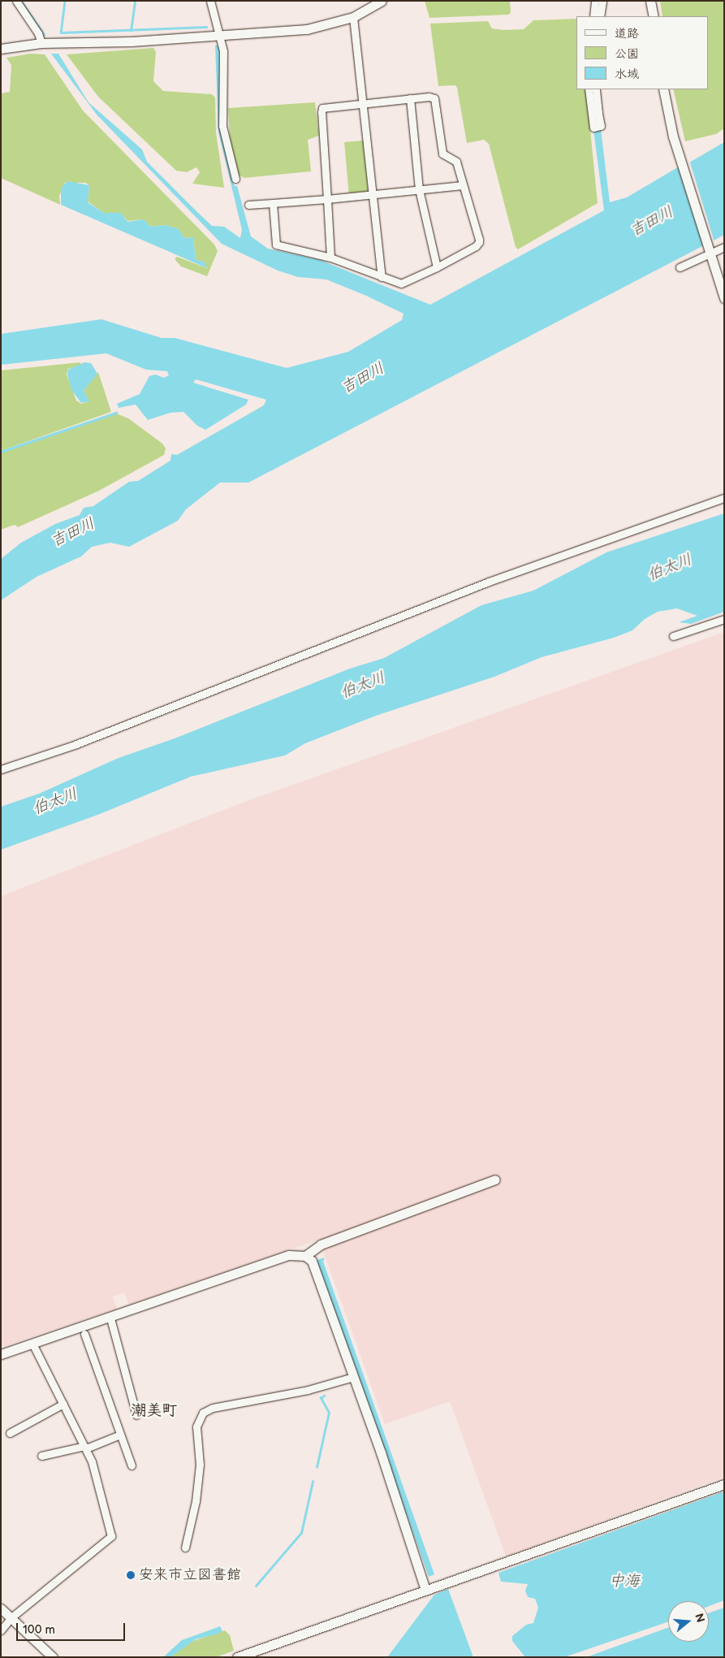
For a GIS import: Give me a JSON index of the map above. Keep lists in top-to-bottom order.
{
  "districts": ["潮美町"],
  "water": ["吉田川", "伯太川", "中海"],
  "places": ["安来市立図書館"],
  "legend": ["道路", "公園", "水域"],
  "scale_bar": "100 m",
  "north": "right"
}
